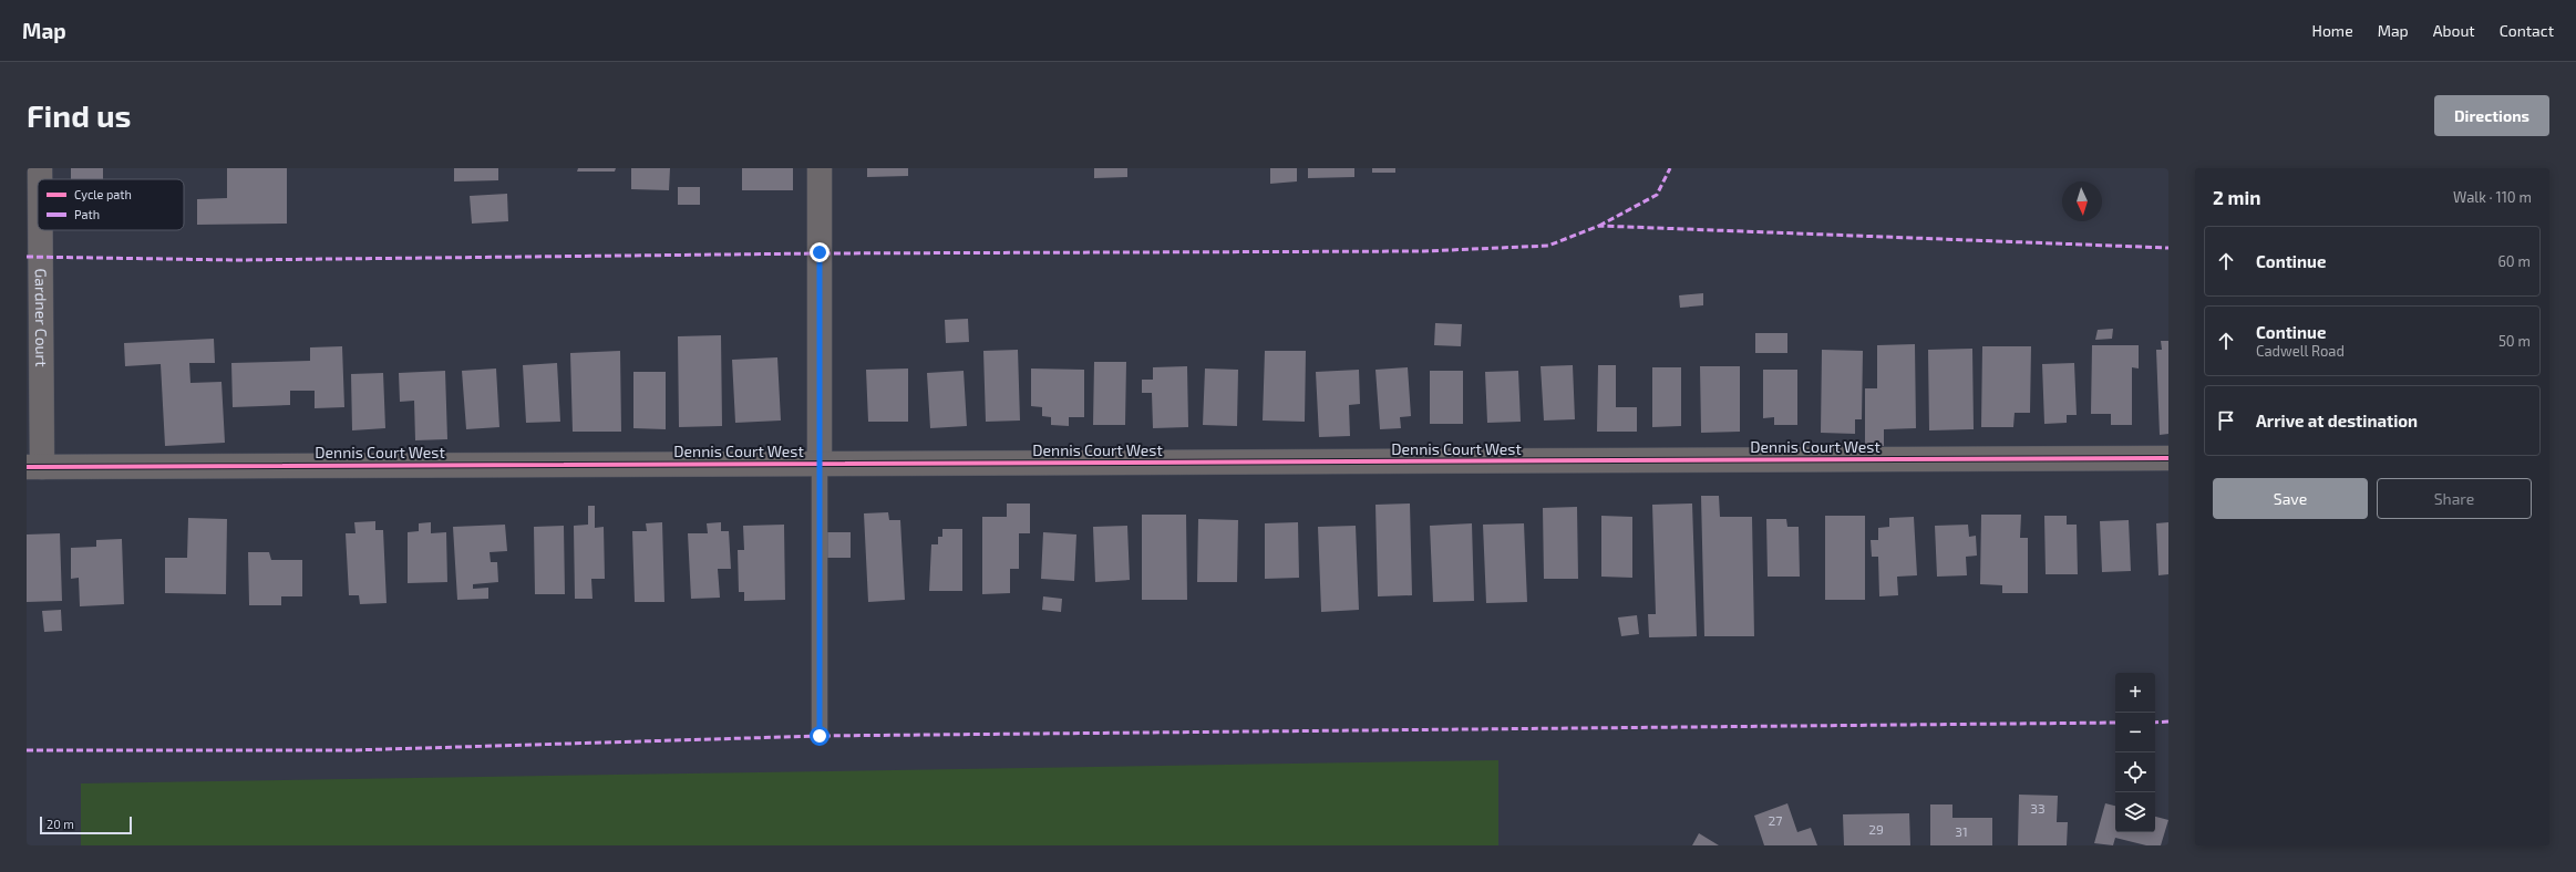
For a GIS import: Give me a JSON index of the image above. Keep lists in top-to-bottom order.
{
  "streets": {
    "street": ["Gardner Court", "Dennis Court West"]
  },
  "crossings": [
    ["Gardner Court", "Dennis Court West"]
  ],
  "house_numbers": [
    "33",
    "27",
    "29",
    "31"
  ],
  "legend": ["Cycle path", "Path"],
  "scale_bar": "20 m",
  "north": "bottom",
  "page": {
    "header": "Map",
    "nav": [
      "Home",
      "Map",
      "About",
      "Contact"
    ],
    "buttons": [
      "Directions",
      ["Save", "Share"]
    ],
    "title": "Find us",
    "heading": ["2 min", "Walk · 110 m"],
    "list": [
      ["Continue", "60 m"],
      ["Continue", "Cadwell Road", "50 m"],
      "Arrive at destination"
    ],
    "map_buttons": ["+", "−"],
    "scale": "20 m"
  }
}
